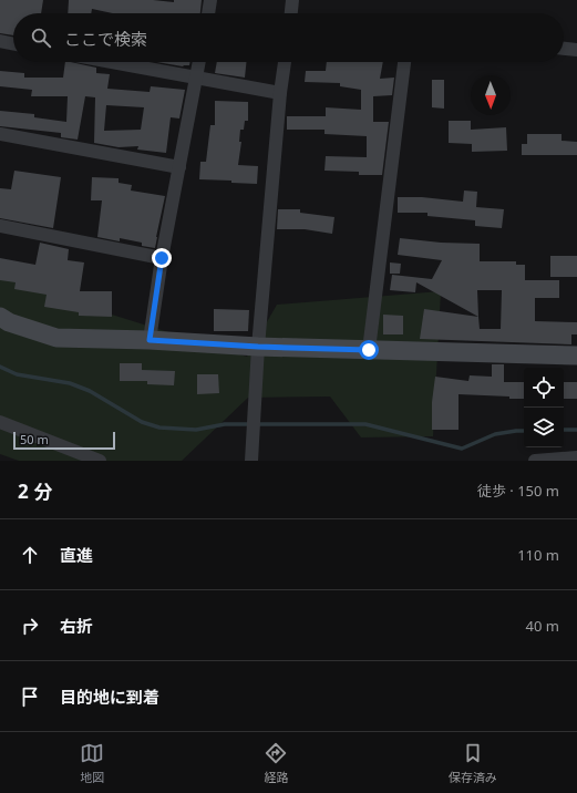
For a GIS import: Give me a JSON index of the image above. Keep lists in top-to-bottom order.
{
  "scale_bar": "50 m",
  "north": "bottom",
  "page": {
    "search": "ここで検索",
    "scale": "50 m",
    "heading": ["2 分", "徒歩 · 150 m"],
    "list": [
      ["直進", "110 m"],
      ["右折", "40 m"],
      "目的地に到着"
    ],
    "nav": ["地図", "経路", "保存済み"]
  }
}
